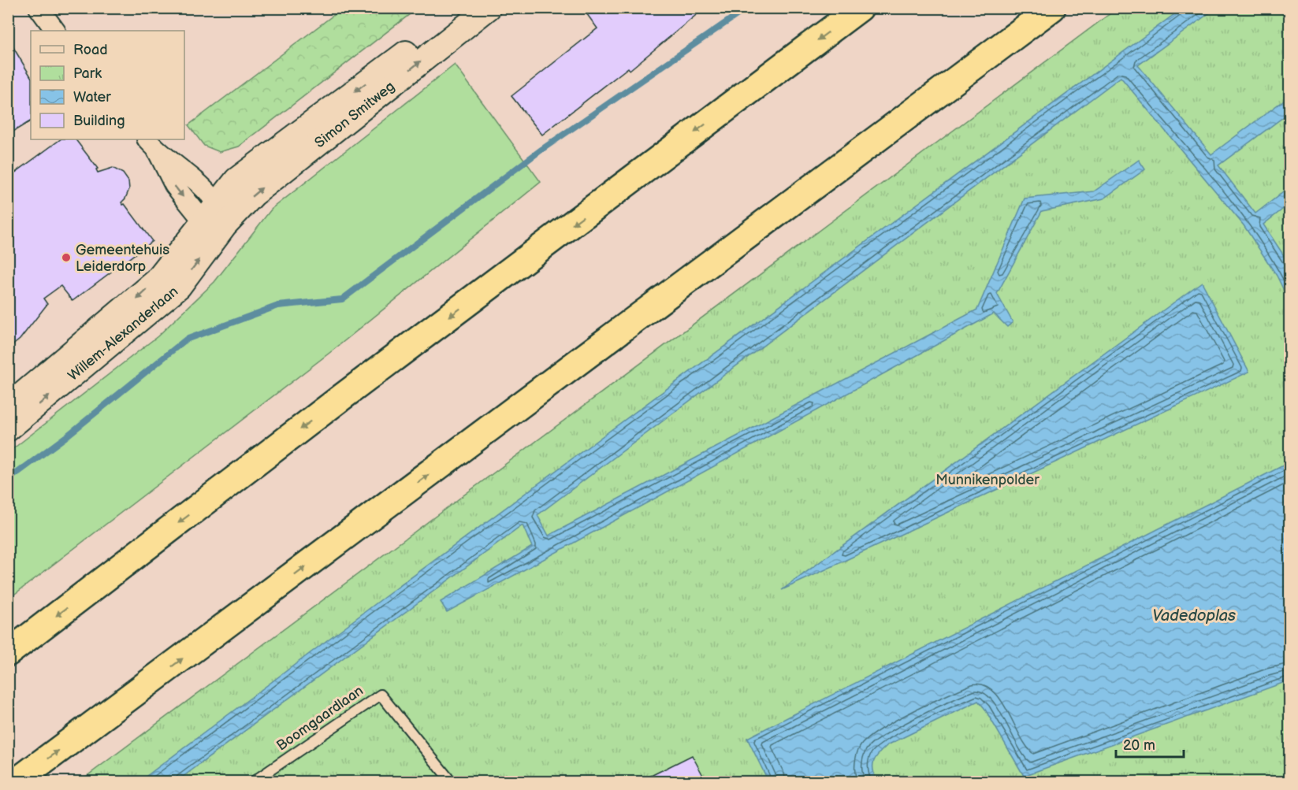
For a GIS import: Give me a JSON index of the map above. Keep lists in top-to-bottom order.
{
  "streets": {
    "street": ["Simon Smitweg", "Willem-Alexanderlaan"],
    "lane": ["Boomgaardlaan"]
  },
  "crossings": [
    ["Simon Smitweg", "Willem-Alexanderlaan"]
  ],
  "water": ["Vadedoplas"],
  "parks": ["Munnikenpolder"],
  "places": ["Gemeentehuis Leiderdorp"],
  "legend": [
    "Road",
    "Park",
    "Water",
    "Building"
  ],
  "scale_bar": "20 m"
}
